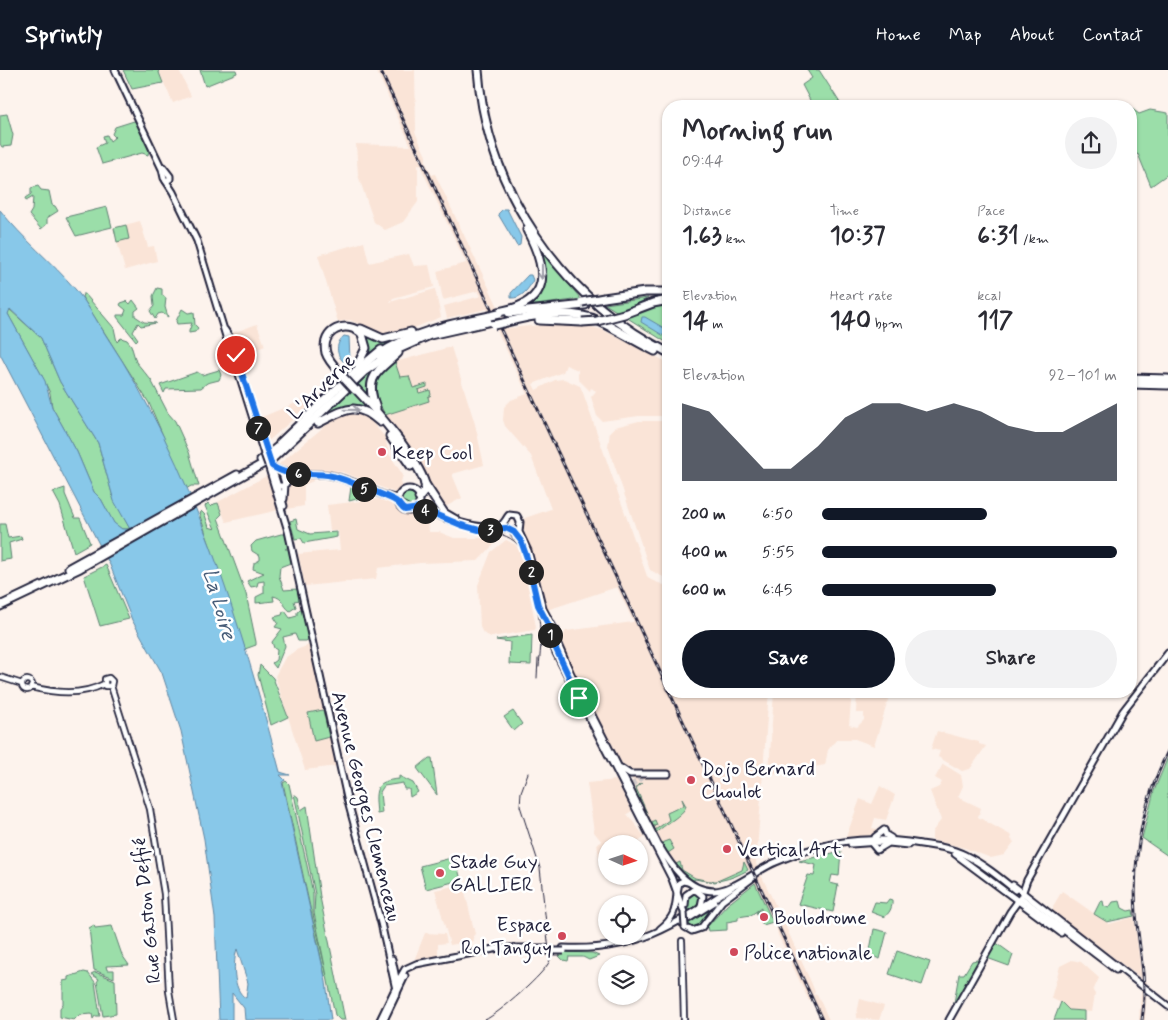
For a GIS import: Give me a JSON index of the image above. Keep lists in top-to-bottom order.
{
  "streets": {
    "highway": ["L'Arverne"],
    "main road": ["Avenue Georges Clemenceau", "Rue Gaston Deffié"]
  },
  "water": ["La Loire"],
  "places": [
    "Keep Cool",
    "Dojo Bernard Choulot",
    "Vertical Art",
    "Stade Guy GALLIER",
    "Boulodrome",
    "Espace Rol Tanguy",
    "Police nationale"
  ],
  "north": "right",
  "page": {
    "header": "Sprintly",
    "nav": [
      "Home",
      "Map",
      "About",
      "Contact"
    ],
    "heading": ["Morning run", "09:44"],
    "stats": [
      ["Distance", "1.63 km"],
      ["Time", "10:37"],
      ["Pace", "6:31 /km"],
      ["Elevation", "14 m"],
      ["Heart rate", "140 bpm"],
      ["kcal", "117"]
    ],
    "chart": ["Elevation", "92–101 m"],
    "pins": [
      "7",
      "6",
      "5",
      "4",
      "3",
      "2",
      "1"
    ],
    "list": [
      {
        "name": "200 m",
        "note": "6:50"
      },
      {
        "name": "400 m",
        "note": "5:55"
      },
      {
        "name": "600 m",
        "note": "6:45"
      }
    ],
    "buttons": ["Save", "Share"]
  }
}
